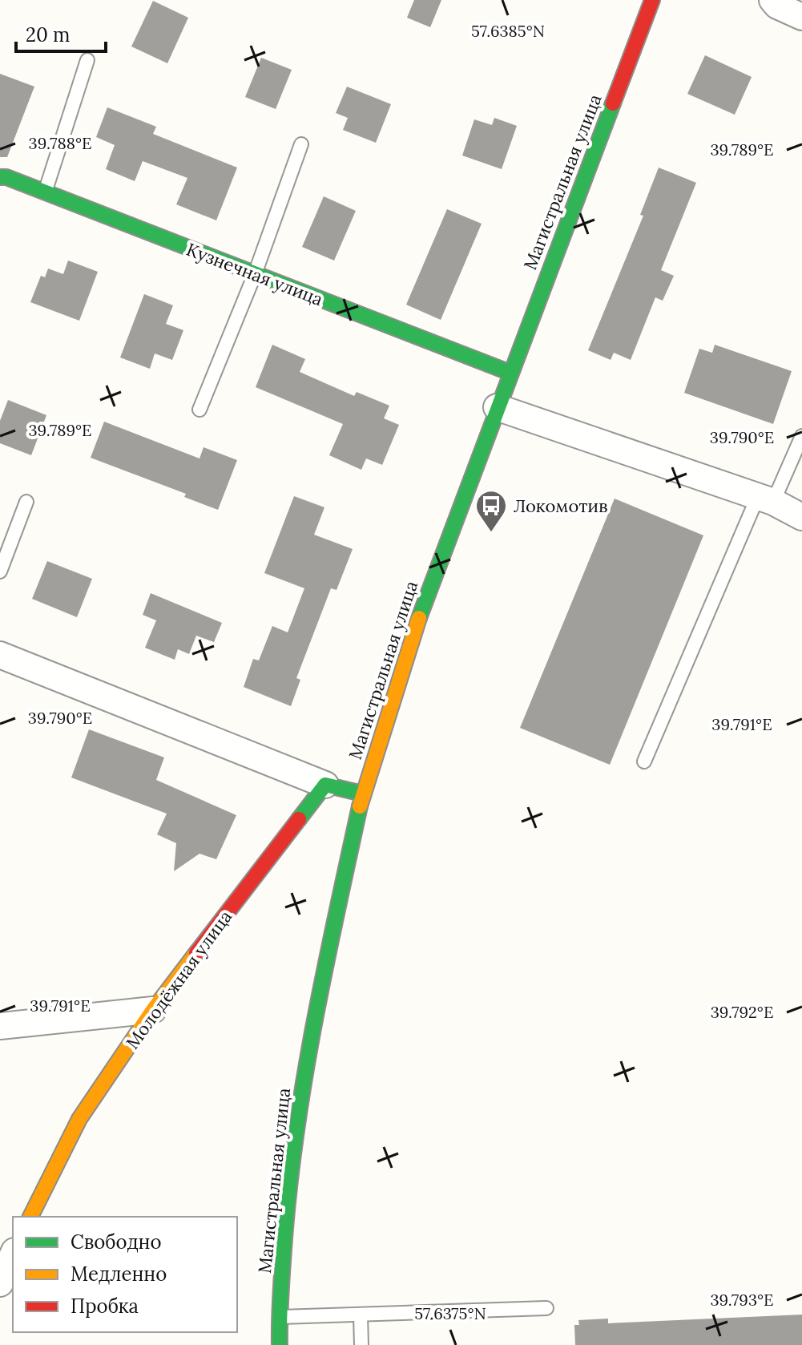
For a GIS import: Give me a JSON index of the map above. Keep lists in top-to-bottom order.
{
  "streets": {
    "main road": ["Магистральная улица", "Кузнечная улица", "Молодёжная улица"]
  },
  "crossings": [
    ["Магистральная улица", "Кузнечная улица"]
  ],
  "places": {
    "bus stop": ["Локомотив"]
  },
  "legend": ["Свободно", "Медленно", "Пробка"],
  "scale_bar": "20 m",
  "coordinates": [
    "57.6385°N",
    "39.788°E",
    "39.789°E",
    "39.790°E",
    "39.791°E",
    "39.792°E",
    "39.793°E",
    "57.6375°N"
  ]
}
